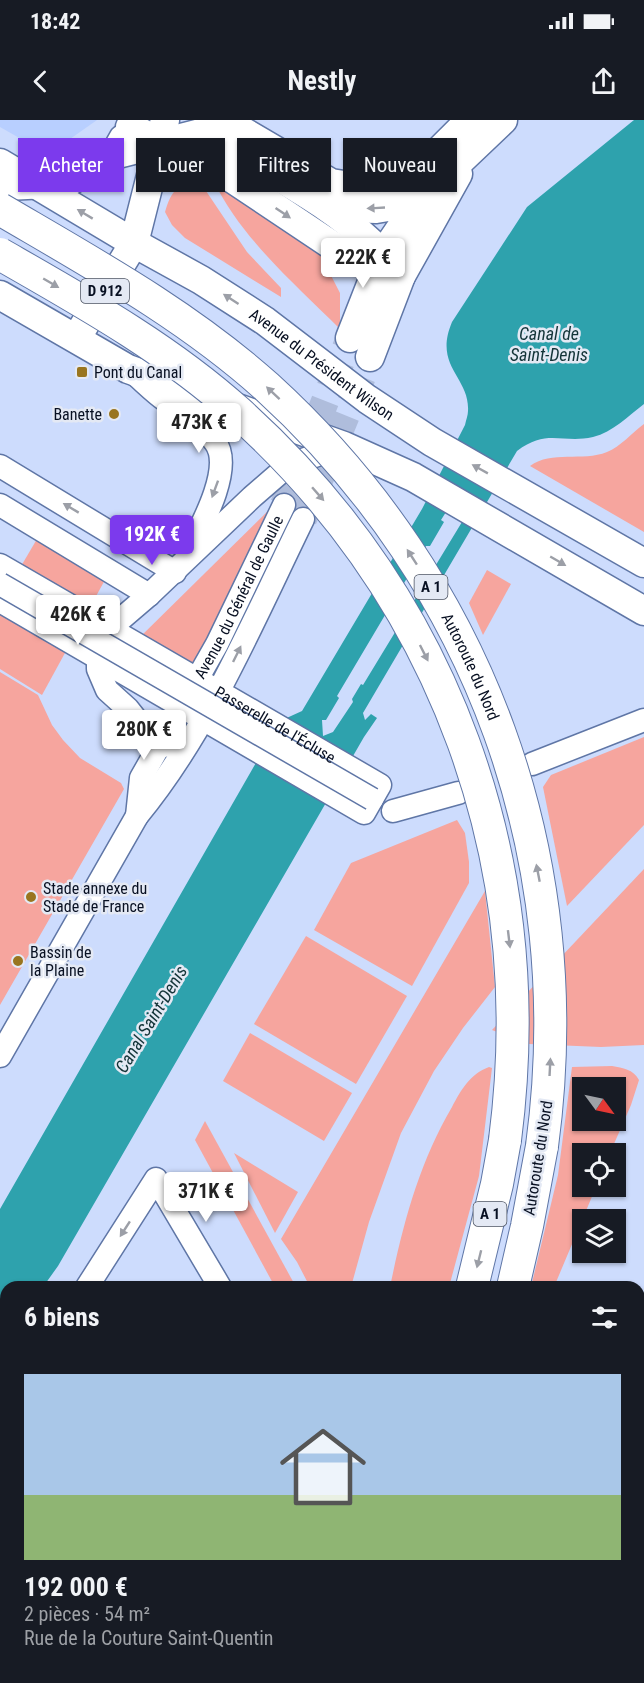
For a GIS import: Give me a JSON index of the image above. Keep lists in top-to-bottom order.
{
  "streets": {
    "highway": ["A 1", "Autoroute du Nord"],
    "main road": ["D 912", "Avenue du Président Wilson"],
    "street": ["Avenue du Général de Gaulle", "Passerelle de l'Écluse"]
  },
  "crossings": [
    ["D 912", "Avenue du Président Wilson"]
  ],
  "water": ["Canal de Saint-Denis", "Canal Saint-Denis"],
  "places": {
    "transit": ["Pont du Canal"],
    "other": ["Banette", "Stade annexe du Stade de France", "Bassin de la Plaine"]
  },
  "north": "bottom right",
  "page": {
    "status": "18:42",
    "header": "Nestly",
    "chip": [
      "Acheter",
      "Louer",
      "Filtres",
      "Nouveau"
    ],
    "price": [
      "222K €",
      "473K €",
      "192K €",
      "426K €",
      "280K €",
      "371K €"
    ],
    "heading": "6 biens",
    "list": [
      {
        "name": "192 000 €",
        "note": "2 pièces · 54 m² · Rue de la Couture Saint-Quentin"
      }
    ]
  }
}
